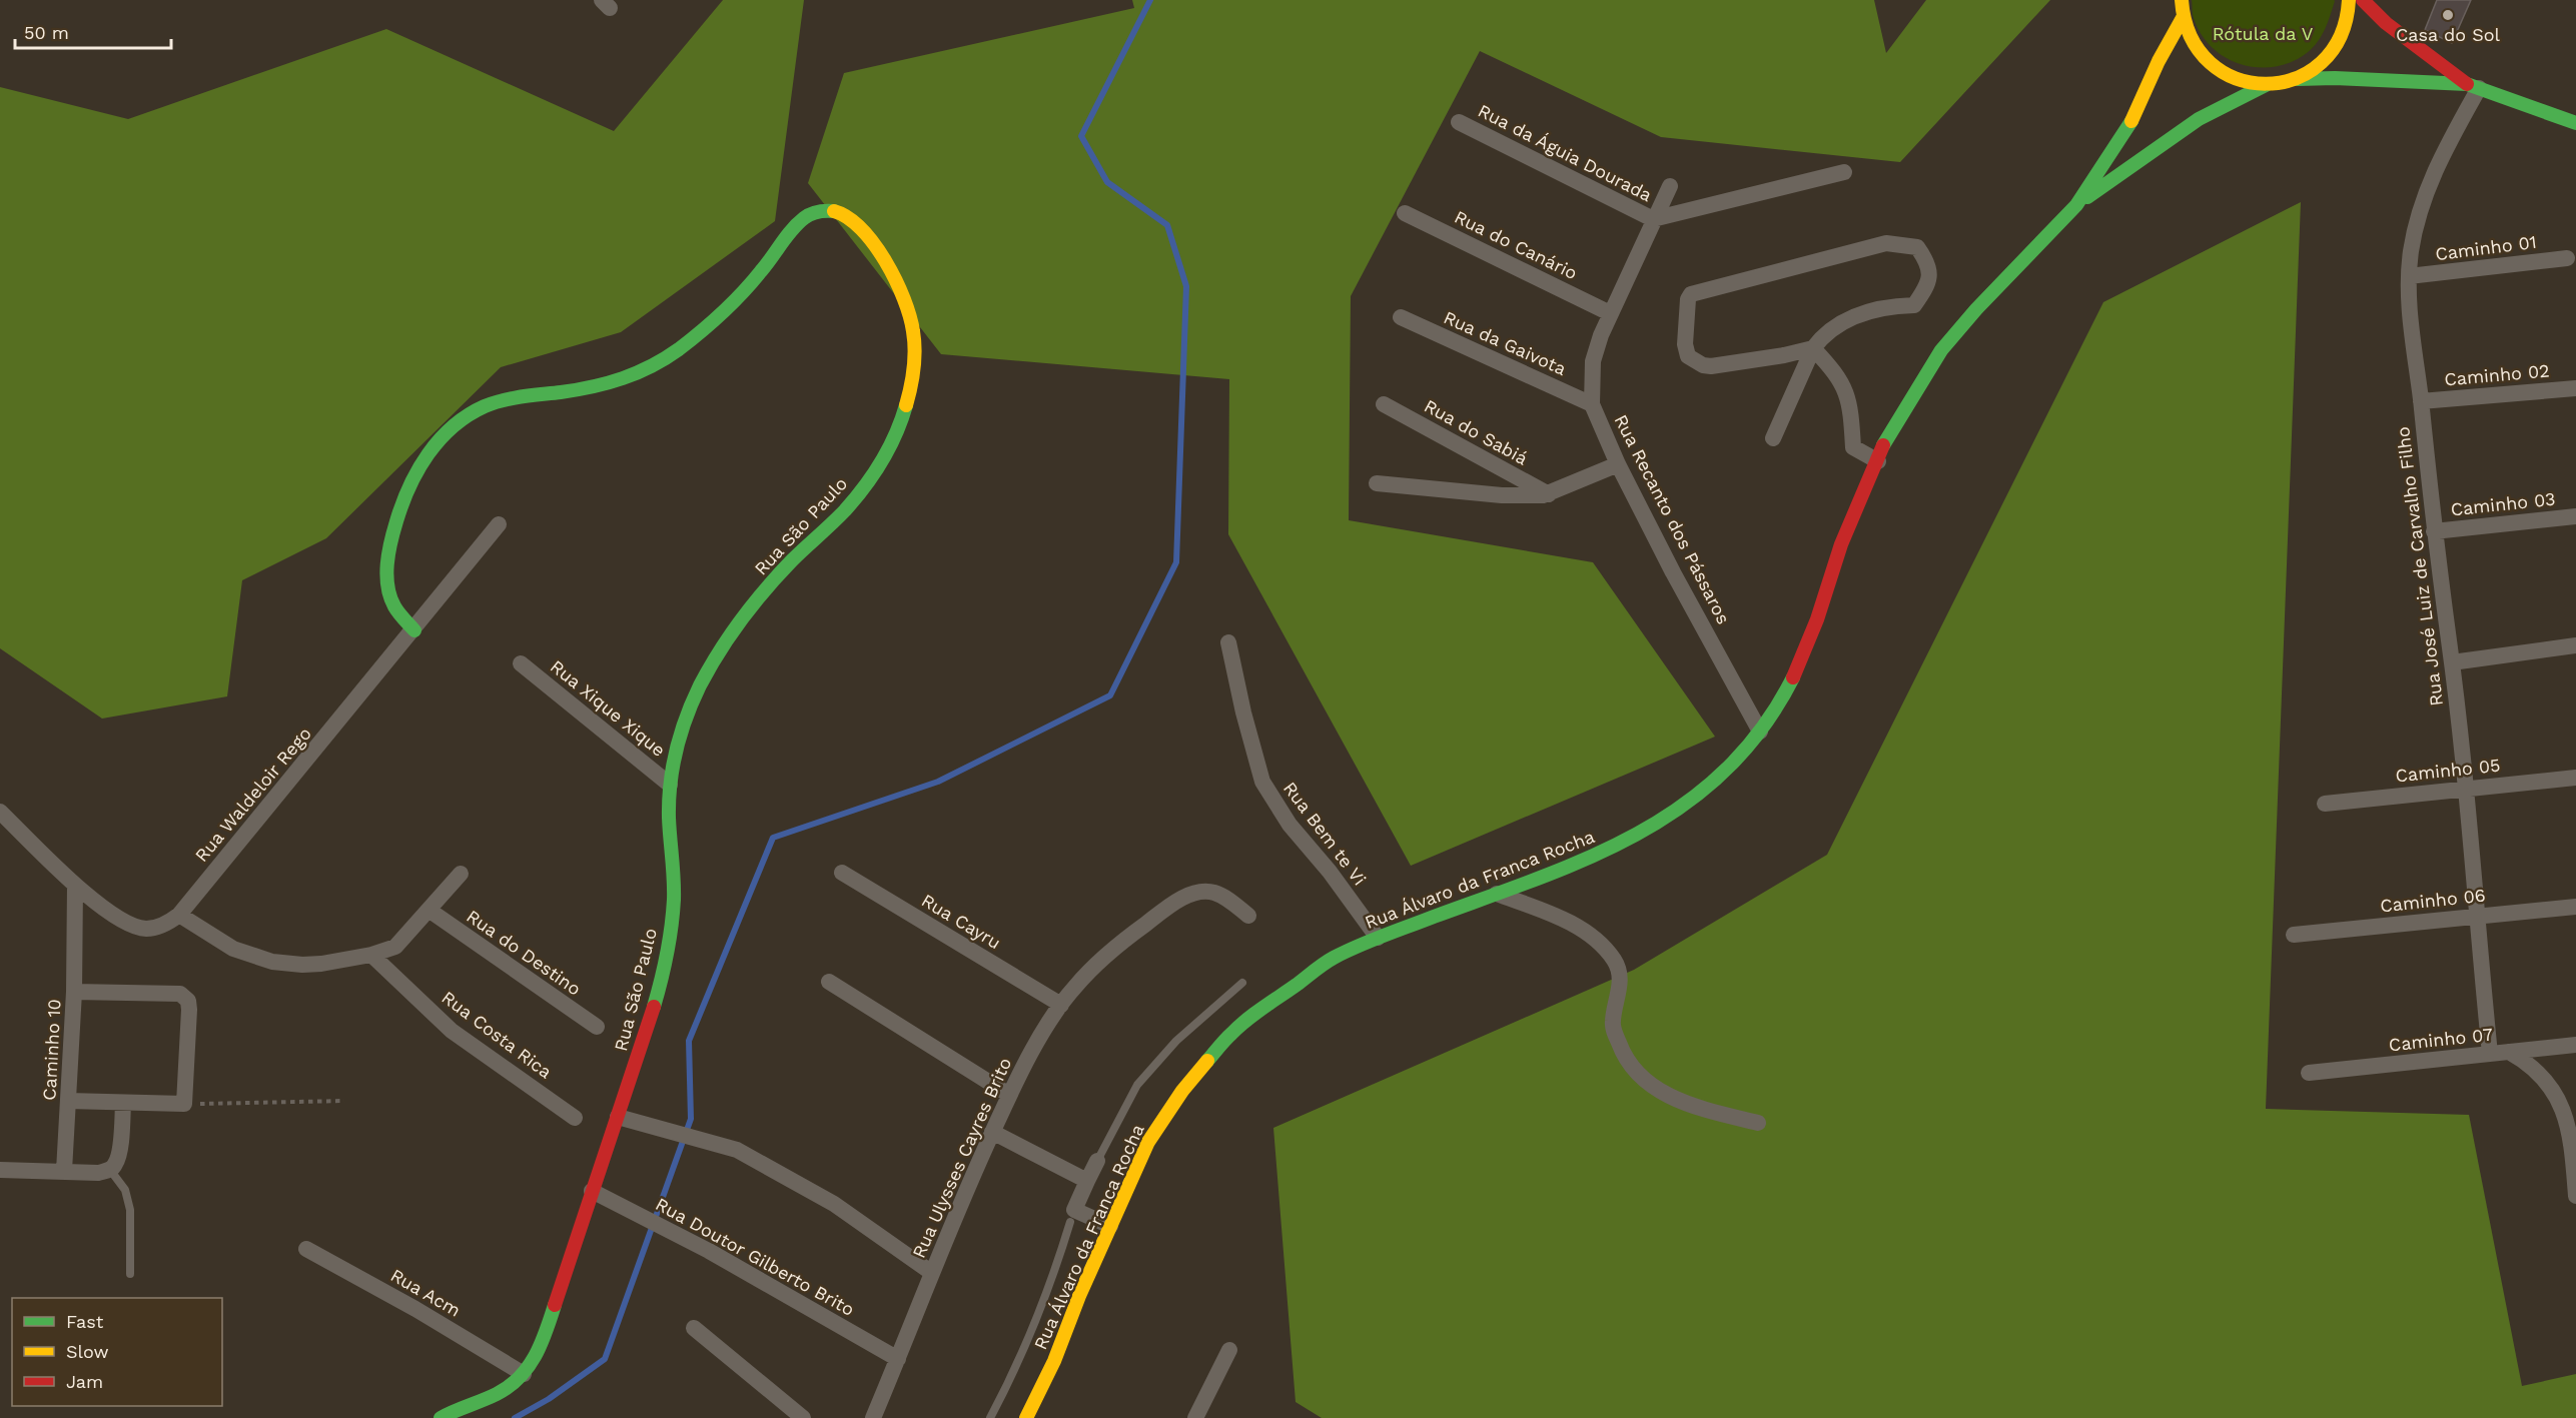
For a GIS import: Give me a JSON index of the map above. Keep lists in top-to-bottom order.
{
  "streets": {
    "main road": ["Rua São Paulo", "Rua Álvaro da Franca Rocha"],
    "street": [
      "Rua da Águia Dourada",
      "Rua do Canário",
      "Caminho 01",
      "Rua da Gaivota",
      "Caminho 02",
      "Rua do Sabiá",
      "Caminho 03",
      "Rua Recanto dos Pássaros",
      "Rua José Luiz de Carvalho Filho",
      "Rua Xique Xique",
      "Caminho 05",
      "Rua Waldeloir Rego",
      "Rua Bem te Vi",
      "Caminho 06",
      "Rua Cayru",
      "Rua do Destino",
      "Rua Costa Rica",
      "Caminho 07",
      "Caminho 10",
      "Rua Ulysses Cayres Brito",
      "Rua Doutor Gilberto Brito",
      "Rua Acm"
    ]
  },
  "crossings": [
    ["Rua da Águia Dourada", "Rua Recanto dos Pássaros"],
    ["Rua do Canário", "Rua Recanto dos Pássaros"],
    ["Caminho 01", "Rua José Luiz de Carvalho Filho"],
    ["Rua da Gaivota", "Rua Recanto dos Pássaros"],
    ["Caminho 02", "Rua José Luiz de Carvalho Filho"],
    ["Caminho 03", "Rua José Luiz de Carvalho Filho"],
    ["Rua Recanto dos Pássaros", "Rua Álvaro da Franca Rocha"],
    ["Rua São Paulo", "Rua Xique Xique"],
    ["Rua São Paulo", "Rua Waldeloir Rego"],
    ["Rua São Paulo", "Rua Doutor Gilberto Brito"],
    ["Rua São Paulo", "Rua Acm"],
    ["Rua José Luiz de Carvalho Filho", "Caminho 05"],
    ["Rua José Luiz de Carvalho Filho", "Caminho 06"],
    ["Rua José Luiz de Carvalho Filho", "Caminho 07"],
    ["Rua Waldeloir Rego", "Caminho 10"],
    ["Rua Bem te Vi", "Rua Álvaro da Franca Rocha"],
    ["Rua Cayru", "Rua Ulysses Cayres Brito"],
    ["Rua Ulysses Cayres Brito", "Rua Doutor Gilberto Brito"]
  ],
  "parks": ["Rótula da V"],
  "places": ["Casa do Sol"],
  "legend": ["Fast", "Slow", "Jam"],
  "scale_bar": "50 m"
}
